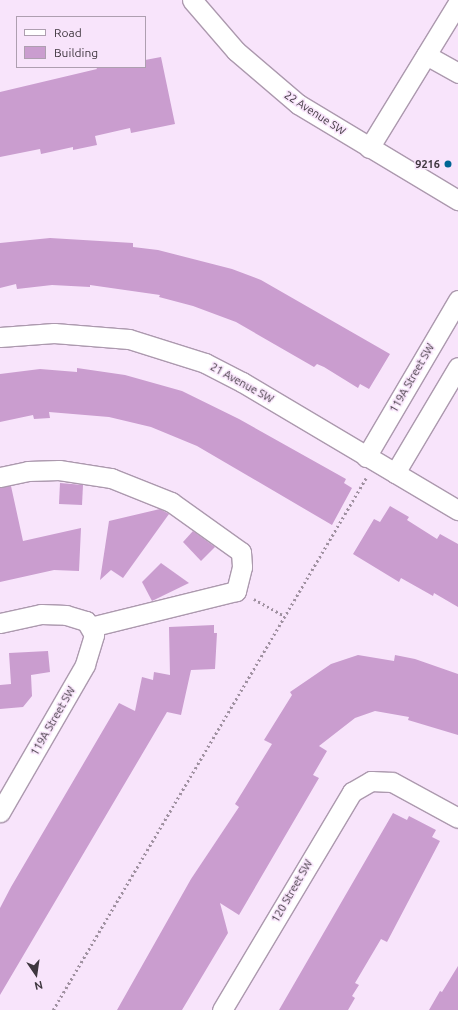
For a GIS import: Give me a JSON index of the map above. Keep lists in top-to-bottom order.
{
  "streets": {
    "street": [
      "22 Avenue SW",
      "119A Street SW",
      "21 Avenue SW",
      "120 Street SW"
    ]
  },
  "crossings": [
    ["119A Street SW", "21 Avenue SW"]
  ],
  "places": ["9216"],
  "legend": ["Road", "Building"],
  "north": "bottom"
}
